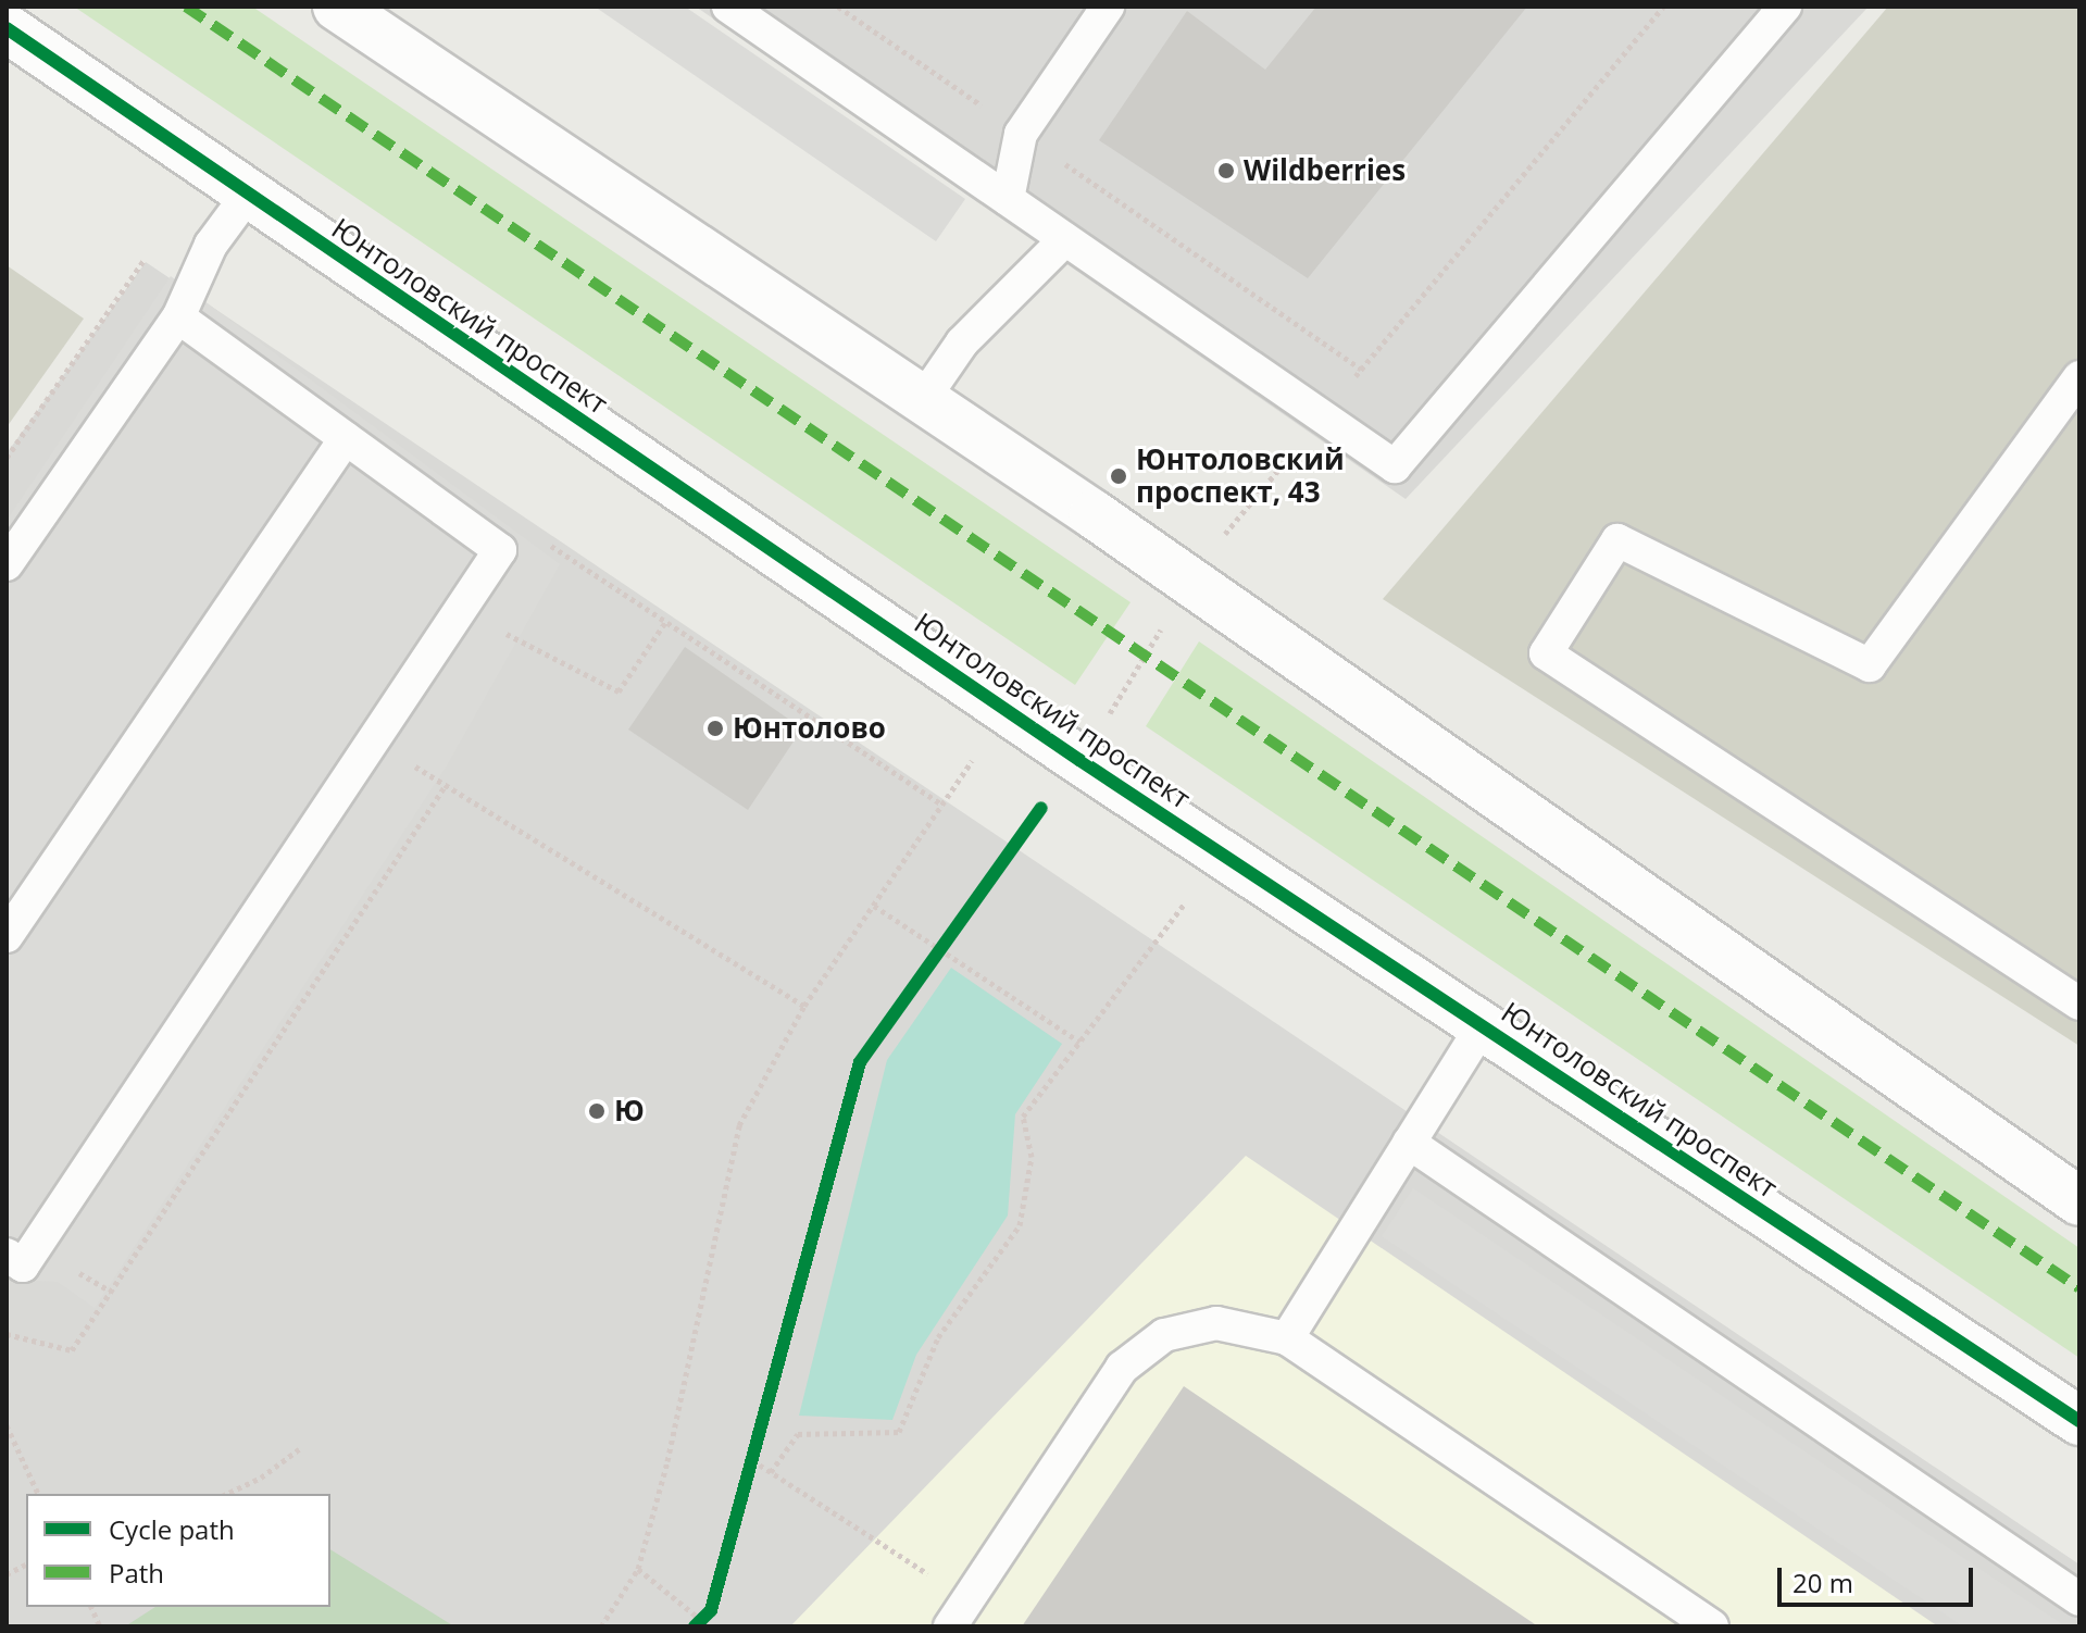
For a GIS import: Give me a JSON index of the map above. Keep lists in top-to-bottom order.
{
  "streets": {
    "street": ["Юнтоловский проспект"]
  },
  "places": [
    "Wildberries",
    "Юнтоловский проспект, 43",
    "Юнтолово",
    "Ю"
  ],
  "legend": ["Cycle path", "Path"],
  "scale_bar": "20 m"
}
